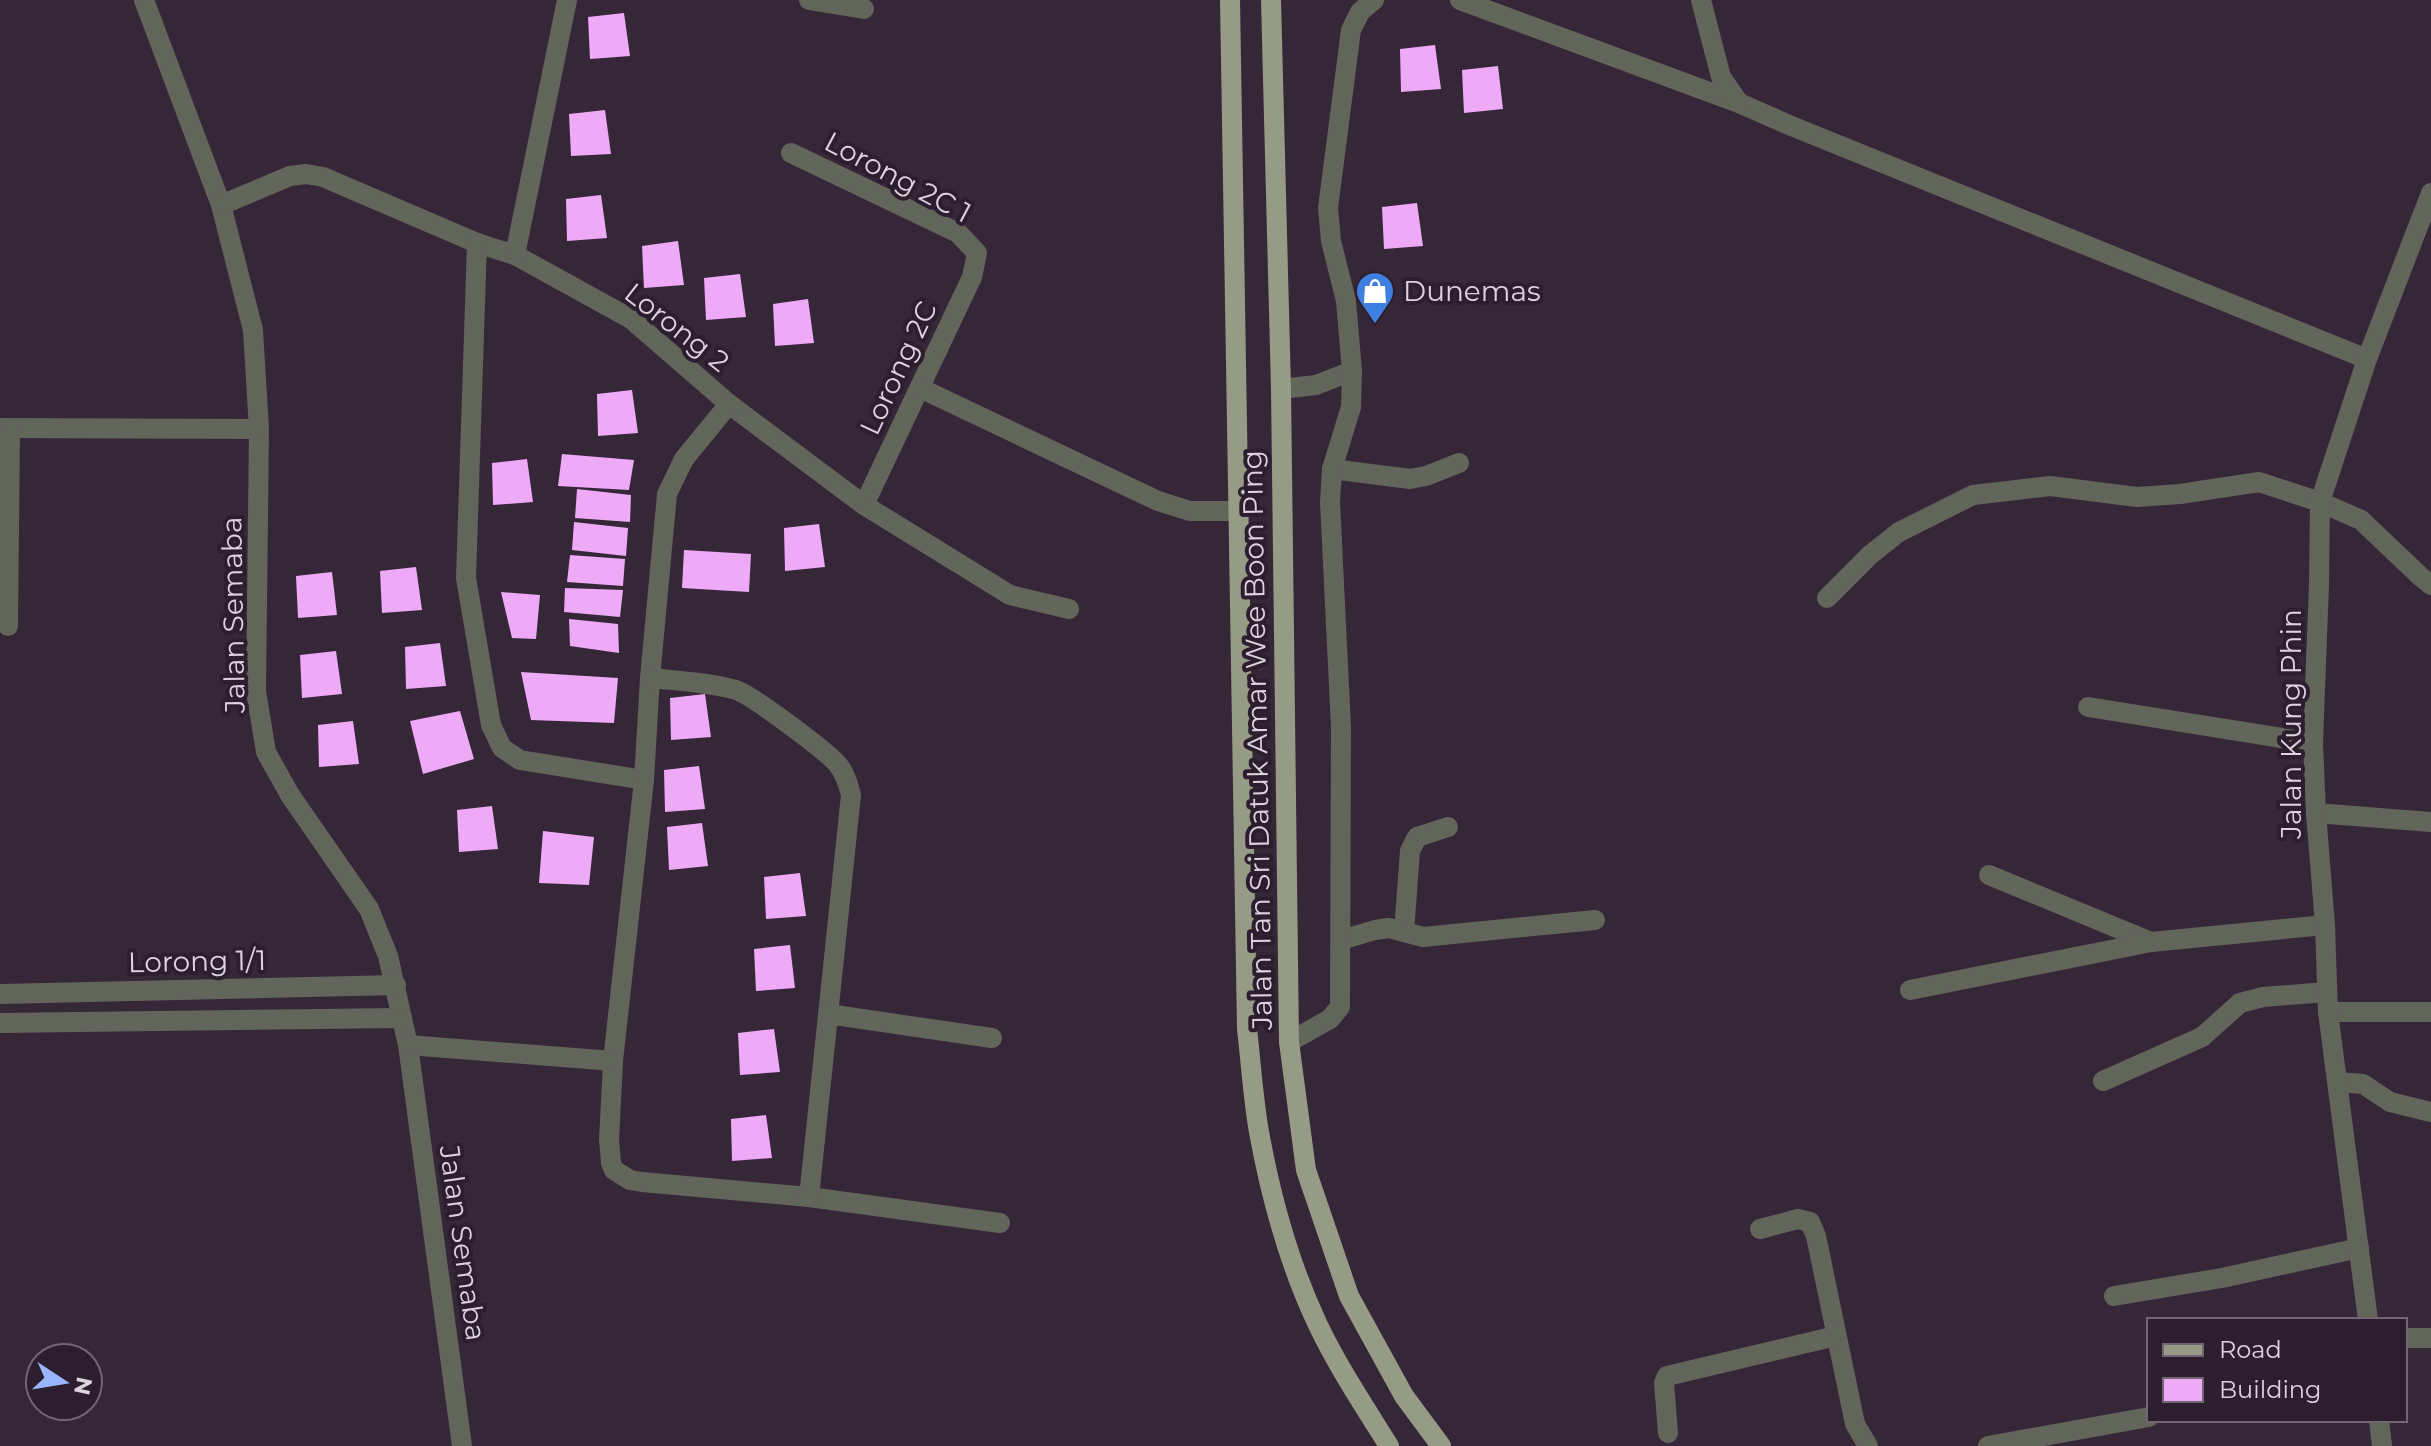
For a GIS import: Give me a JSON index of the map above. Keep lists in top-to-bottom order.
{
  "streets": {
    "main road": ["Jalan Tan Sri Datuk Amar Wee Boon Ping"],
    "street": [
      "Lorong 2C 1",
      "Lorong 2",
      "Lorong 2C",
      "Jalan Semaba",
      "Jalan Kung Phin",
      "Lorong 1/1"
    ]
  },
  "crossings": [
    ["Lorong 2C 1", "Lorong 2C"],
    ["Lorong 2", "Lorong 2C"],
    ["Lorong 2", "Jalan Semaba"],
    ["Jalan Semaba", "Lorong 1/1"]
  ],
  "places": {
    "shop": ["Dunemas"]
  },
  "legend": ["Road", "Building"],
  "north": "right"
}
